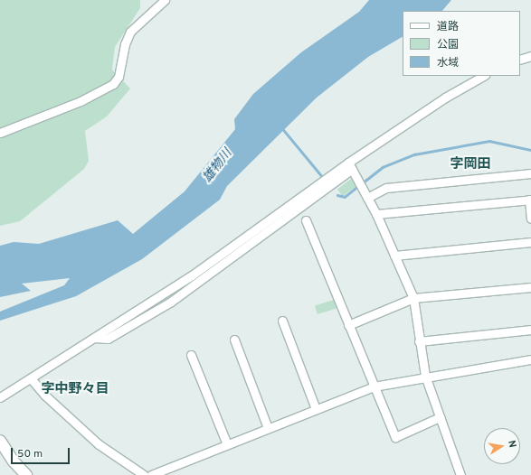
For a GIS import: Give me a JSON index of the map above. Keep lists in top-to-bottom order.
{
  "districts": ["字岡田", "字中野々目"],
  "water": ["雄物川"],
  "legend": ["道路", "公園", "水域"],
  "scale_bar": "50 m",
  "north": "right"
}
